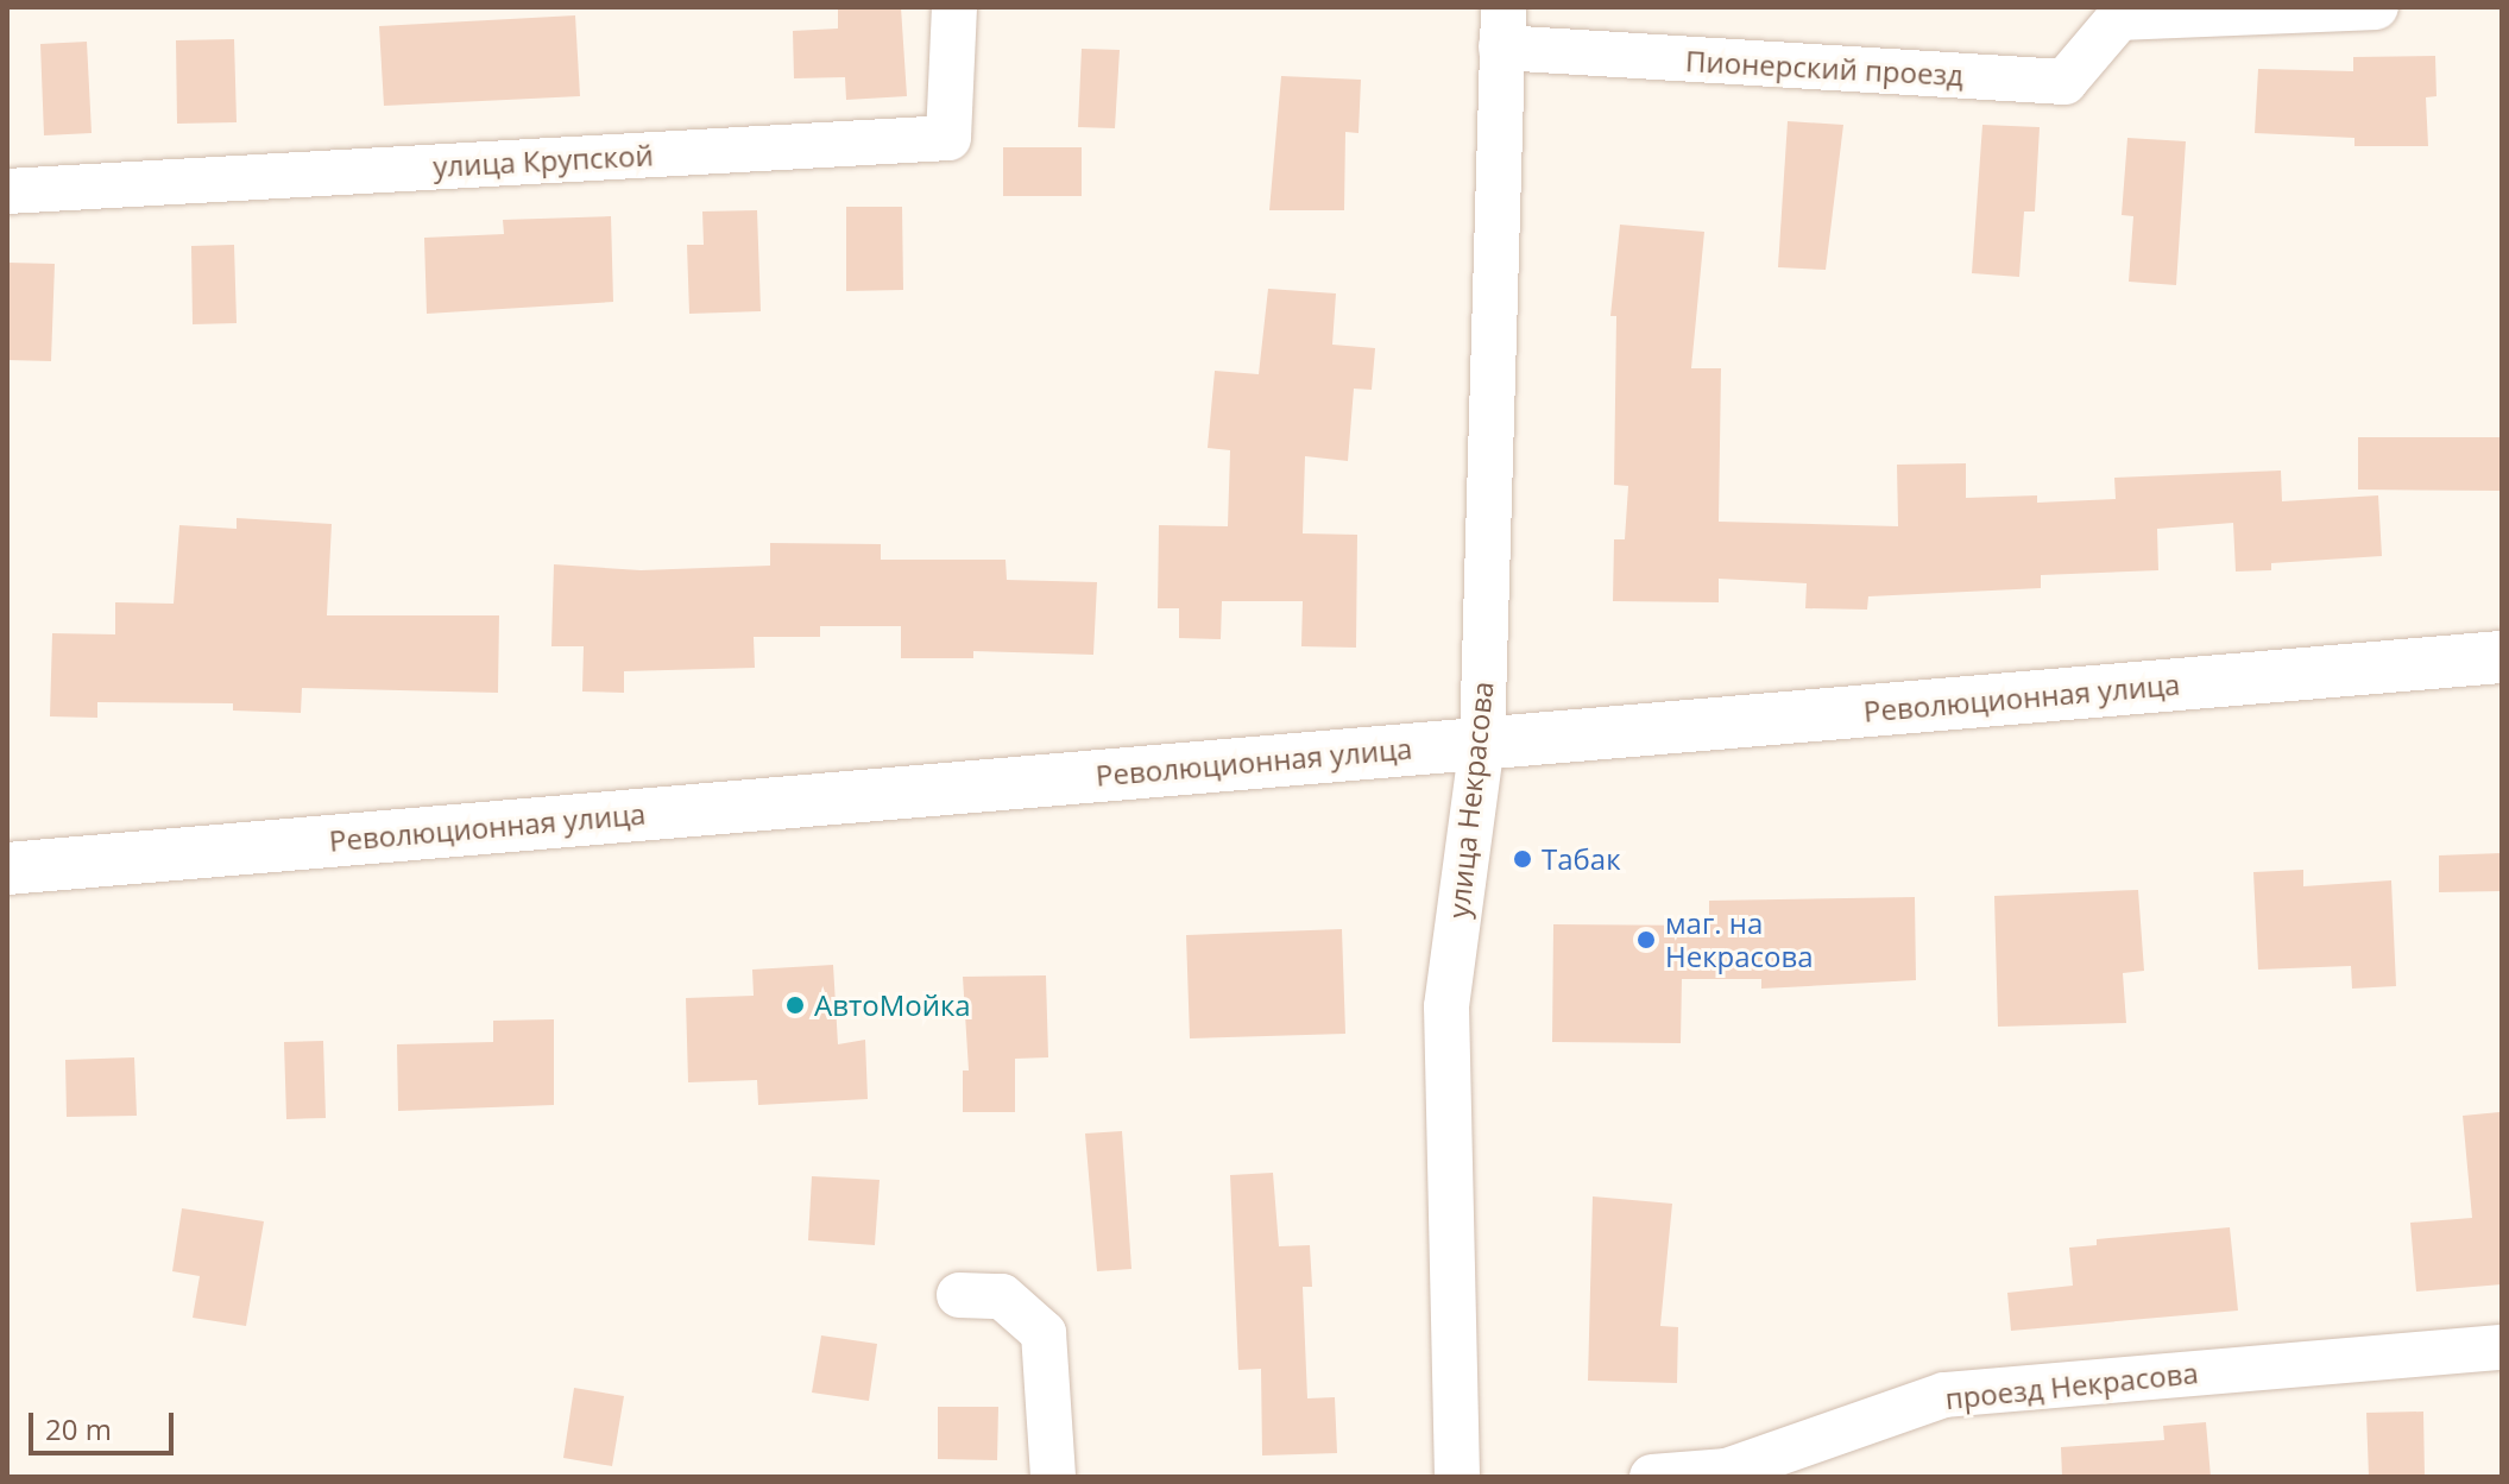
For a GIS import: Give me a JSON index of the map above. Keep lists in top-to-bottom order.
{
  "streets": {
    "street": [
      "Пионерский проезд",
      "улица Крупской",
      "Революционная улица",
      "улица Некрасова",
      "проезд Некрасова"
    ]
  },
  "crossings": [
    ["Пионерский проезд", "улица Некрасова"],
    ["Революционная улица", "улица Некрасова"]
  ],
  "places": ["Табак", "маг. на Некрасова", "АвтоМойка"],
  "scale_bar": "20 m"
}
